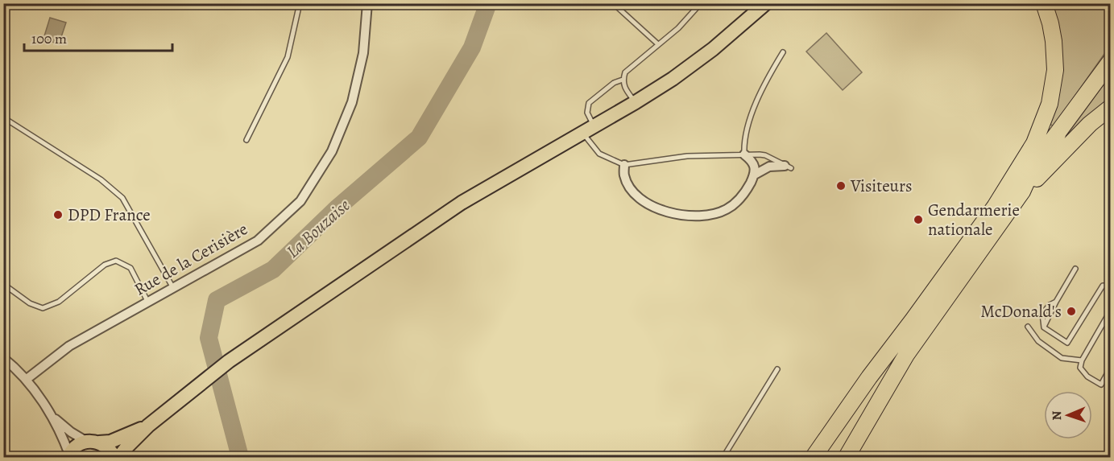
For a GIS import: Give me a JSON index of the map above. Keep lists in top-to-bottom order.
{
  "streets": {
    "street": ["Rue de la Cerisière"]
  },
  "water": ["La Bouzaise"],
  "places": [
    "Visiteurs",
    "DPD France",
    "Gendarmerie nationale",
    "McDonald's"
  ],
  "scale_bar": "100 m",
  "north": "left"
}
